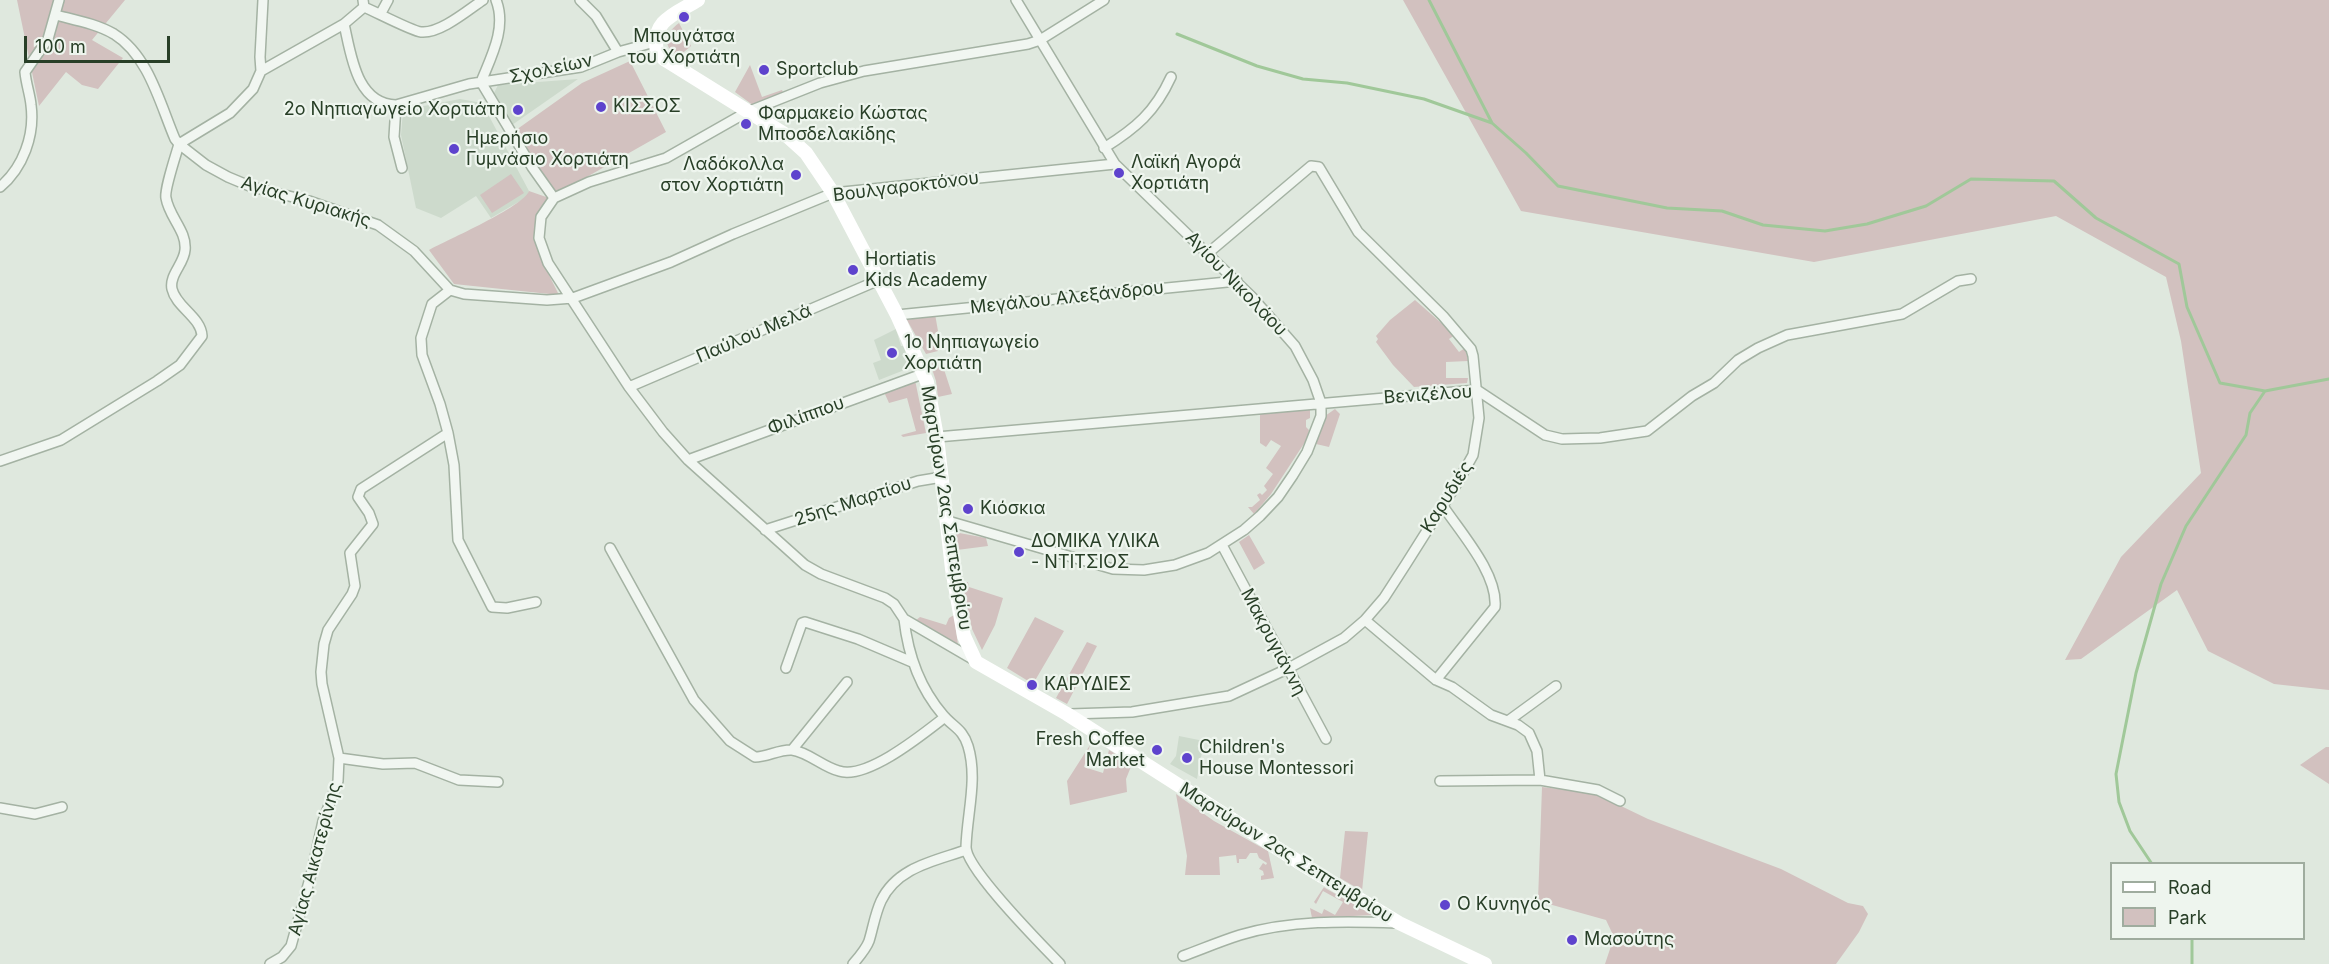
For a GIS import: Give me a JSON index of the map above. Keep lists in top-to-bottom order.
{
  "streets": {
    "street": [
      "Σχολείων",
      "Βουλγαροκτόνου",
      "Αγίας Κυριακής",
      "Αγίου Νικολάου",
      "Μεγάλου Αλεξάνδρου",
      "Παύλου Μελά",
      "Βενιζέλου",
      "Φιλίππου",
      "Καρυδιές",
      "25ης Μαρτίου",
      "Μαρτύρων 2ας Σεπτεμβρίου",
      "Μακρυγιάννη",
      "Αγίας Αικατερίνης"
    ]
  },
  "crossings": [
    ["Σχολείων", "Μαρτύρων 2ας Σεπτεμβρίου"],
    ["Βουλγαροκτόνου", "Αγίου Νικολάου"],
    ["Βουλγαροκτόνου", "Μαρτύρων 2ας Σεπτεμβρίου"],
    ["Αγίου Νικολάου", "Μεγάλου Αλεξάνδρου"],
    ["Αγίου Νικολάου", "Βενιζέλου"],
    ["Αγίου Νικολάου", "Καρυδιές"],
    ["Μεγάλου Αλεξάνδρου", "Μαρτύρων 2ας Σεπτεμβρίου"],
    ["Παύλου Μελά", "Μαρτύρων 2ας Σεπτεμβρίου"],
    ["Βενιζέλου", "Καρυδιές"],
    ["Βενιζέλου", "Μαρτύρων 2ας Σεπτεμβρίου"],
    ["Φιλίππου", "Μαρτύρων 2ας Σεπτεμβρίου"],
    ["Καρυδιές", "Μαρτύρων 2ας Σεπτεμβρίου"],
    ["Καρυδιές", "Μακρυγιάννη"],
    ["25ης Μαρτίου", "Μαρτύρων 2ας Σεπτεμβρίου"]
  ],
  "places": [
    "Μπουγάτσα του Χορτιάτη",
    "Sportclub",
    "ΚΙΣΣΟΣ",
    "2ο Νηπιαγωγείο Χορτιάτη",
    "Φαρμακείο Κώστας Μποσδελακίδης",
    "Ημερήσιο Γυμνάσιο Χορτιάτη",
    "Λαϊκή Αγορά Χορτιάτη",
    "Λαδόκολλα στον Χορτιάτη",
    "Hortiatis Kids Academy",
    "1ο Νηπιαγωγείο Χορτιάτη",
    "Κιόσκια",
    "ΔΟΜΙΚΑ ΥΛΙΚΑ - ΝΤΙΤΣΙΟΣ",
    "ΚΑΡΥΔΙΕΣ",
    "Fresh Coffee Market",
    "Children's House Montessori",
    "Ο Κυνηγός",
    "Μασούτης"
  ],
  "legend": ["Road", "Park"],
  "scale_bar": "100 m"
}
